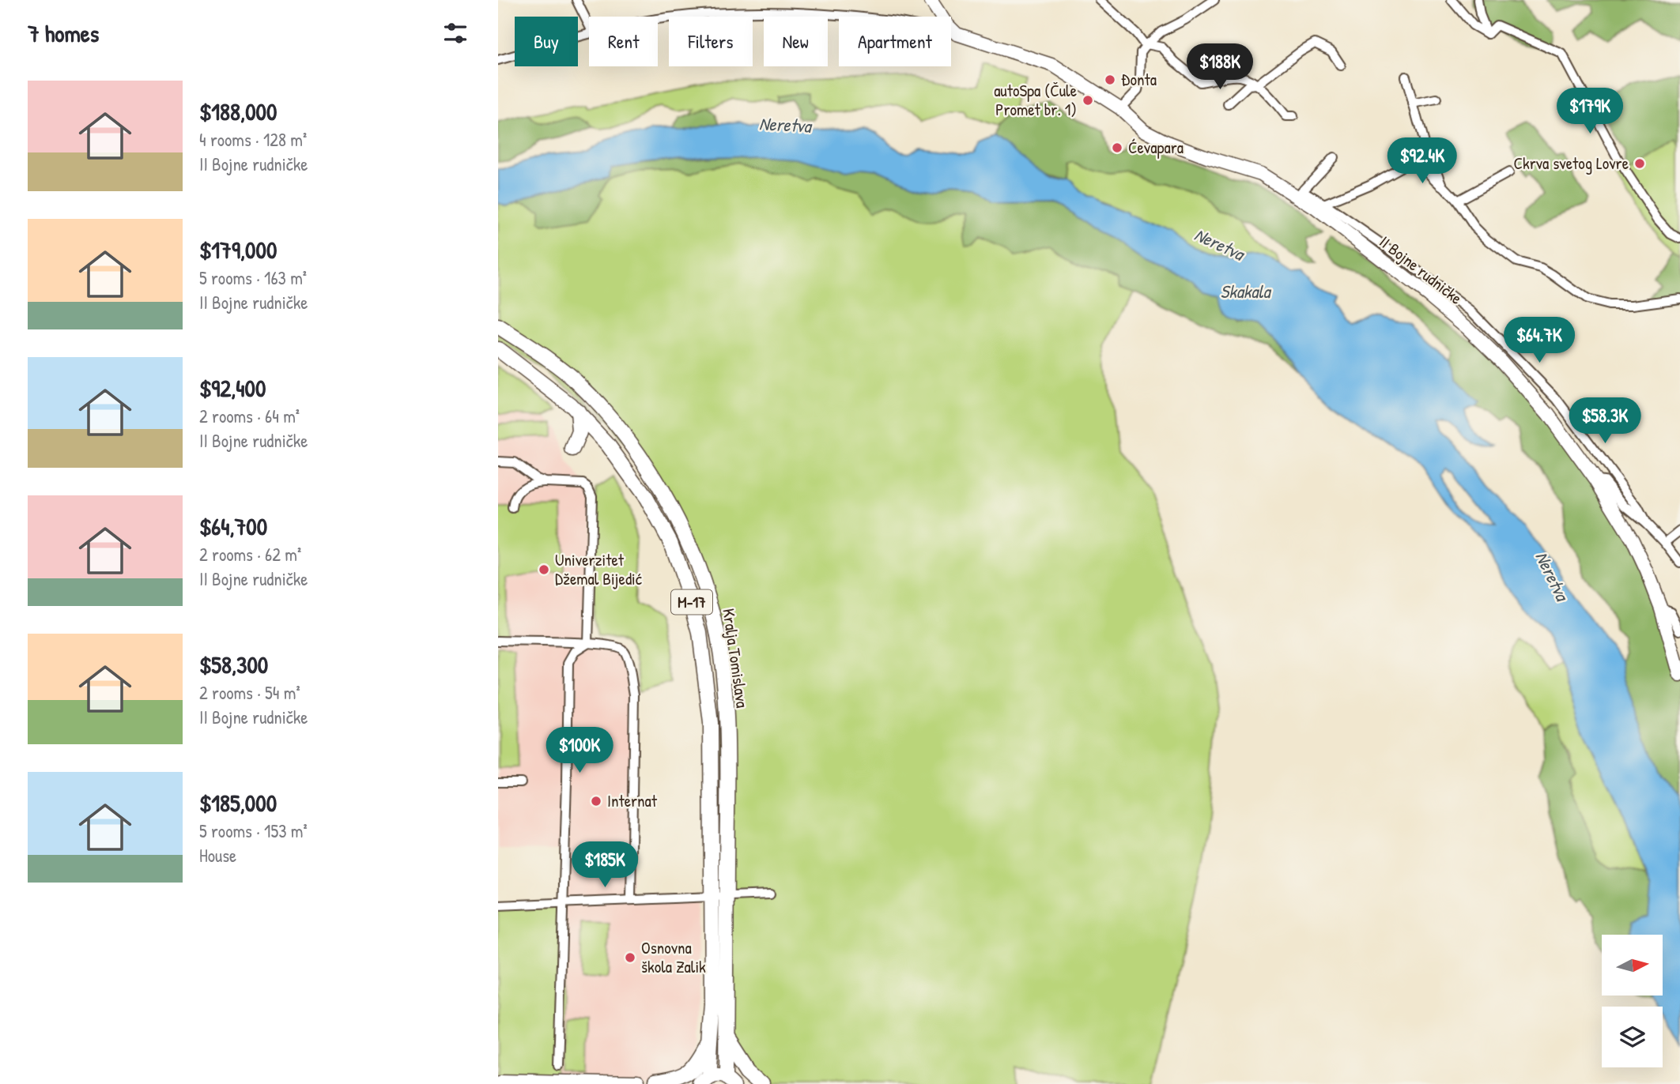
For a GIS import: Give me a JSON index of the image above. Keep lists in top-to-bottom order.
{
  "streets": {
    "main road": ["M-17", "Kralja Tomislava"],
    "street": ["II Bojne rudničke"]
  },
  "crossings": [
    ["M-17", "Kralja Tomislava"]
  ],
  "water": ["Neretva", "Skakala"],
  "places": [
    "Đonta",
    "autoSpa (Čule Promet br. 1)",
    "Ćevapara",
    "Ckrva svetog Lovre",
    "Univerzitet Džemal Bijedić",
    "Internat",
    "Osnovna škola Zalik"
  ],
  "north": "right",
  "page": {
    "heading": "7 homes",
    "chip": [
      "Buy",
      "Rent",
      "Filters",
      "New",
      "Apartment"
    ],
    "price": [
      "$188K",
      "$179K",
      "$92.4K",
      "$64.7K",
      "$58.3K",
      "$100K",
      "$185K"
    ],
    "list": [
      {
        "name": "$188,000",
        "note": "4 rooms · 128 m² · II Bojne rudničke"
      },
      {
        "name": "$179,000",
        "note": "5 rooms · 163 m² · II Bojne rudničke"
      },
      {
        "name": "$92,400",
        "note": "2 rooms · 64 m² · II Bojne rudničke"
      },
      {
        "name": "$64,700",
        "note": "2 rooms · 62 m² · II Bojne rudničke"
      },
      {
        "name": "$58,300",
        "note": "2 rooms · 54 m² · II Bojne rudničke"
      },
      {
        "name": "$185,000",
        "note": "5 rooms · 153 m² · House"
      }
    ]
  }
}
